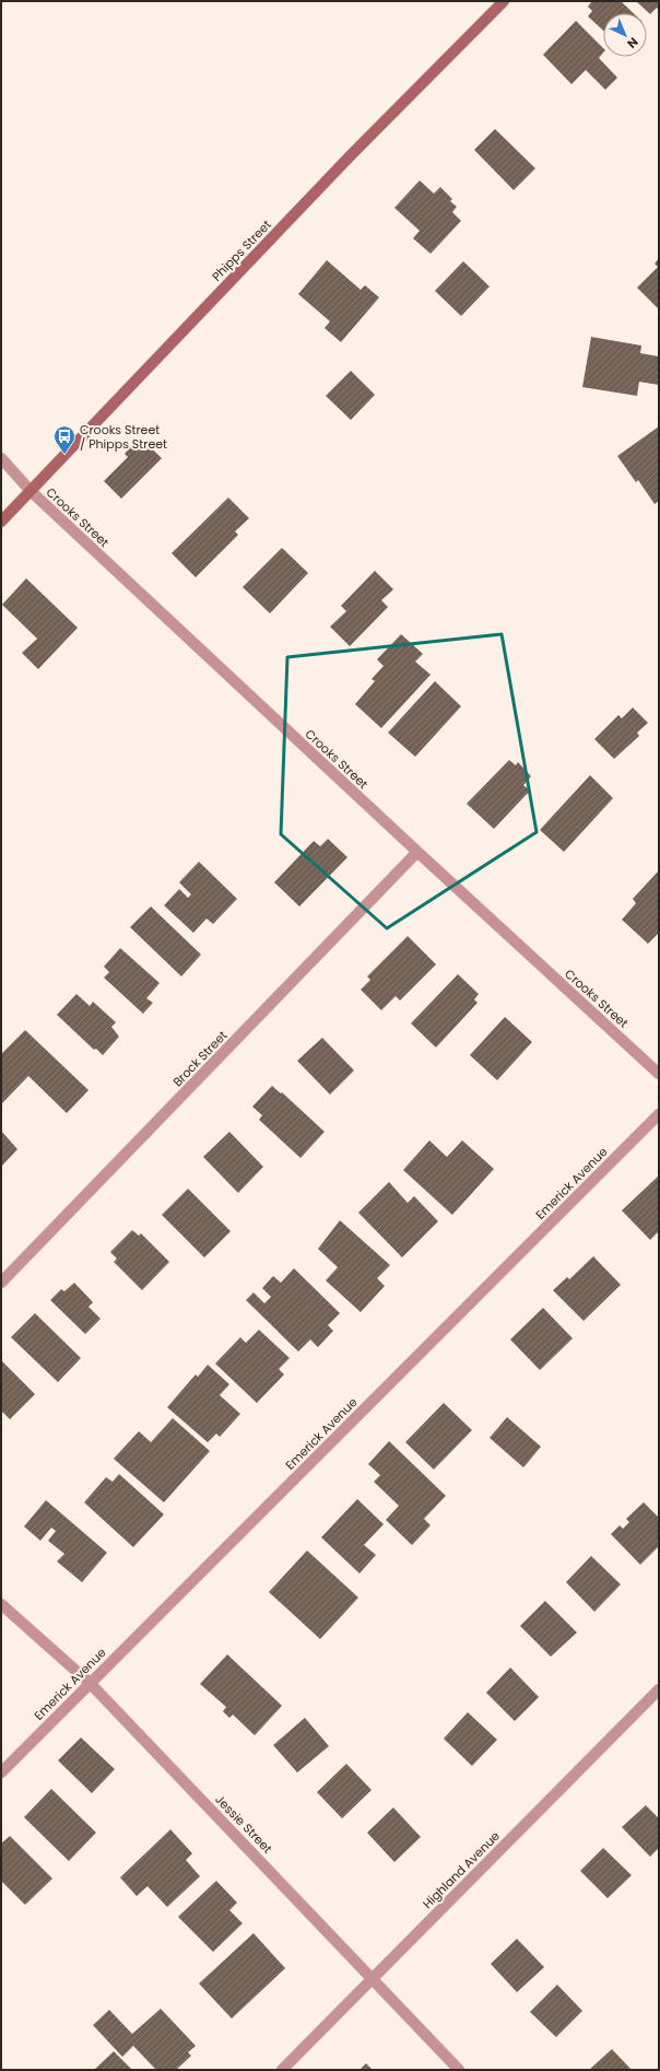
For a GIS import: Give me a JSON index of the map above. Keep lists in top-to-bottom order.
{
  "streets": {
    "main road": ["Phipps Street"],
    "street": [
      "Crooks Street",
      "Brock Street",
      "Emerick Avenue",
      "Jessie Street",
      "Highland Avenue"
    ]
  },
  "crossings": [
    ["Phipps Street", "Crooks Street"],
    ["Crooks Street", "Brock Street"],
    ["Emerick Avenue", "Jessie Street"],
    ["Jessie Street", "Highland Avenue"]
  ],
  "places": {
    "bus stop": ["Crooks Street / Phipps Street"]
  },
  "north": "bottom right"
}
